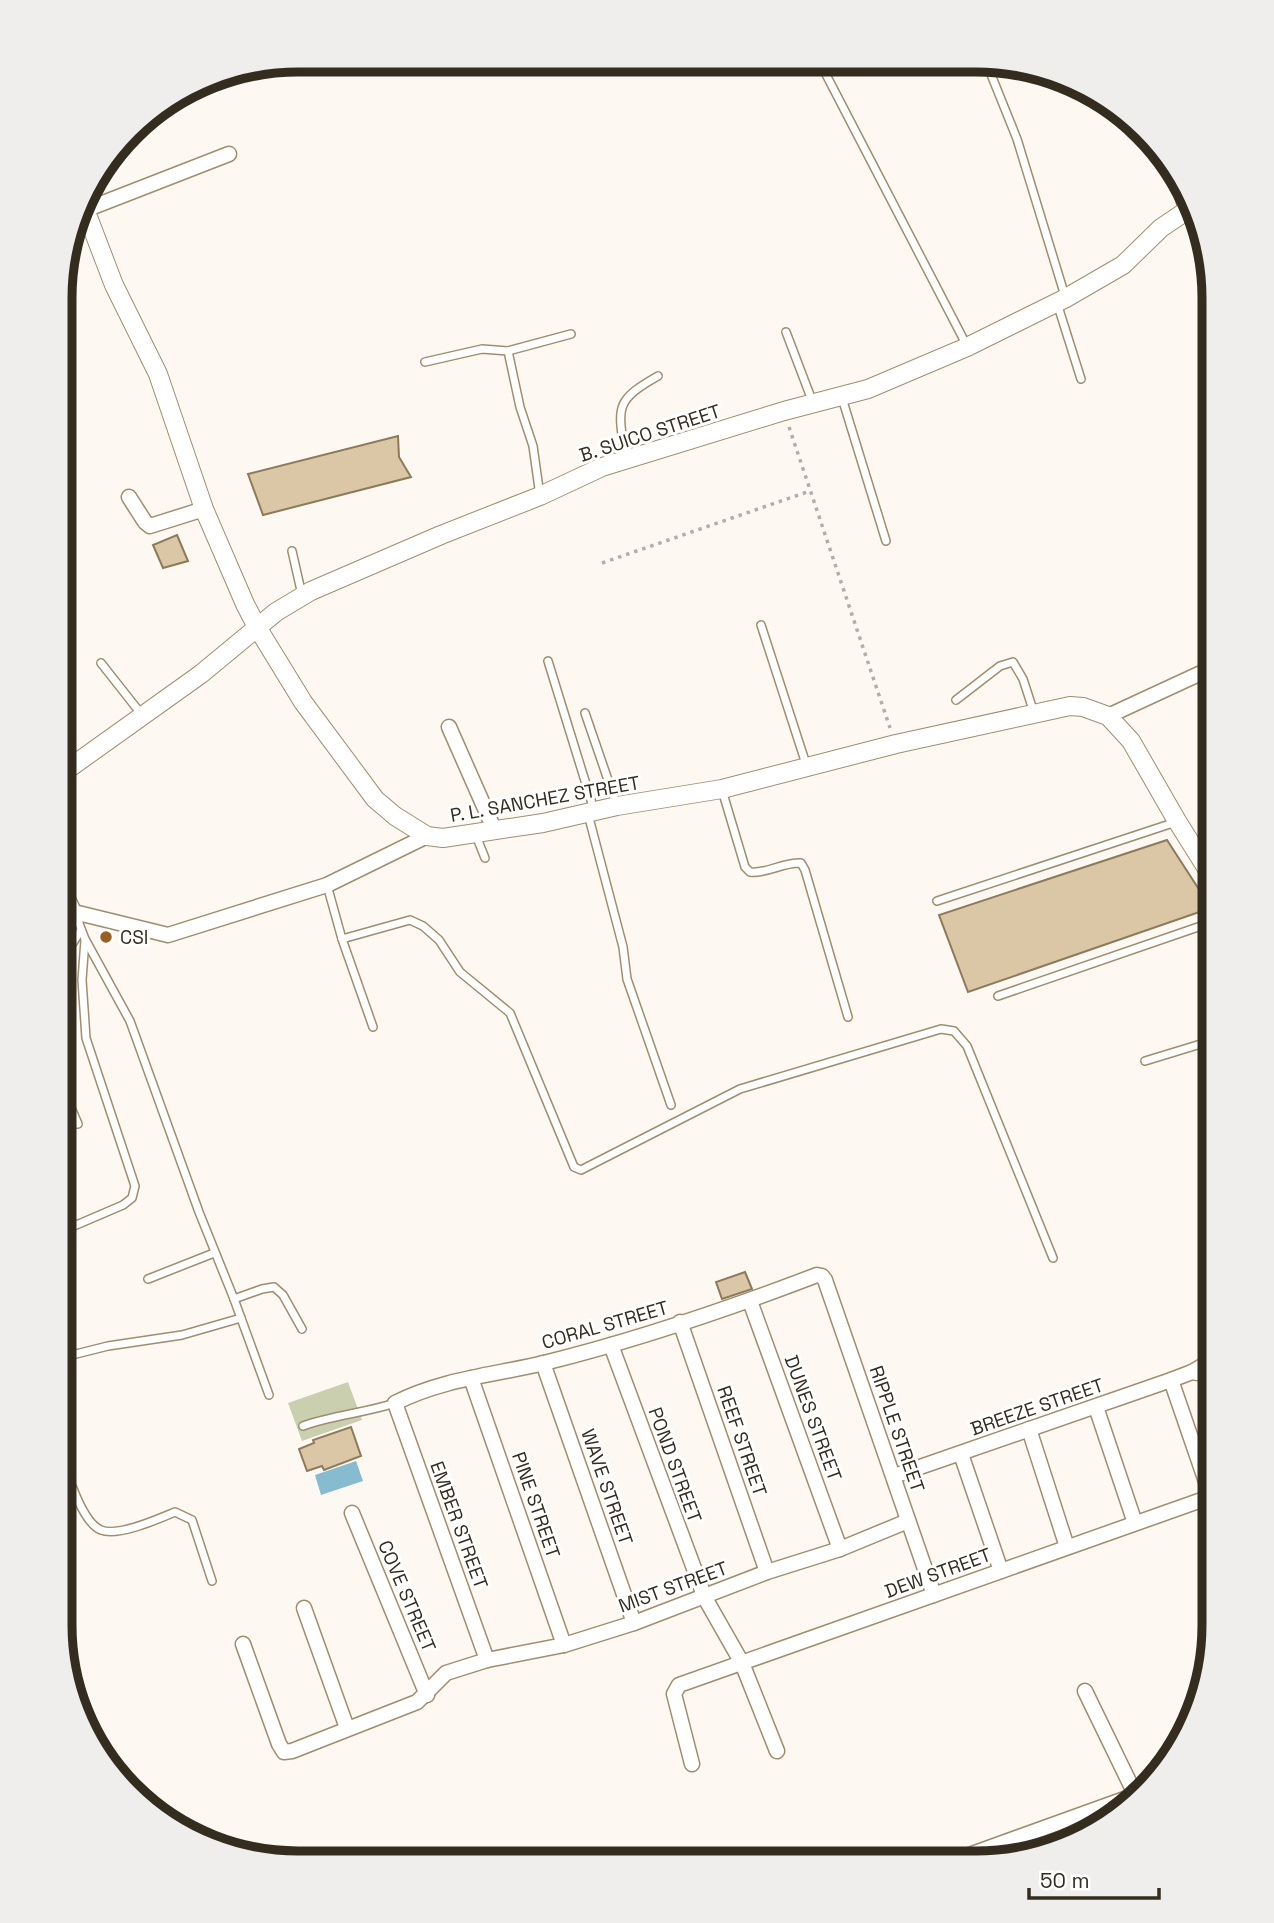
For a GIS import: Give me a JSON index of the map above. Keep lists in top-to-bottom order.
{
  "streets": {
    "street": [
      "B. SUICO STREET",
      "P. L. SANCHEZ STREET",
      "CORAL STREET",
      "BREEZE STREET",
      "DUNES STREET",
      "RIPPLE STREET",
      "REEF STREET",
      "POND STREET",
      "WAVE STREET",
      "PINE STREET",
      "EMBER STREET",
      "DEW STREET",
      "MIST STREET",
      "COVE STREET"
    ]
  },
  "crossings": [
    ["B. SUICO STREET", "P. L. SANCHEZ STREET"],
    ["CORAL STREET", "DUNES STREET"],
    ["CORAL STREET", "RIPPLE STREET"],
    ["CORAL STREET", "REEF STREET"],
    ["CORAL STREET", "POND STREET"],
    ["CORAL STREET", "WAVE STREET"],
    ["CORAL STREET", "PINE STREET"],
    ["CORAL STREET", "EMBER STREET"],
    ["BREEZE STREET", "RIPPLE STREET"],
    ["DUNES STREET", "MIST STREET"],
    ["RIPPLE STREET", "DEW STREET"],
    ["RIPPLE STREET", "MIST STREET"],
    ["REEF STREET", "MIST STREET"],
    ["POND STREET", "DEW STREET"],
    ["POND STREET", "MIST STREET"],
    ["WAVE STREET", "MIST STREET"],
    ["PINE STREET", "MIST STREET"],
    ["EMBER STREET", "MIST STREET"],
    ["MIST STREET", "COVE STREET"]
  ],
  "places": ["CSI"],
  "scale_bar": "50 m"
}
